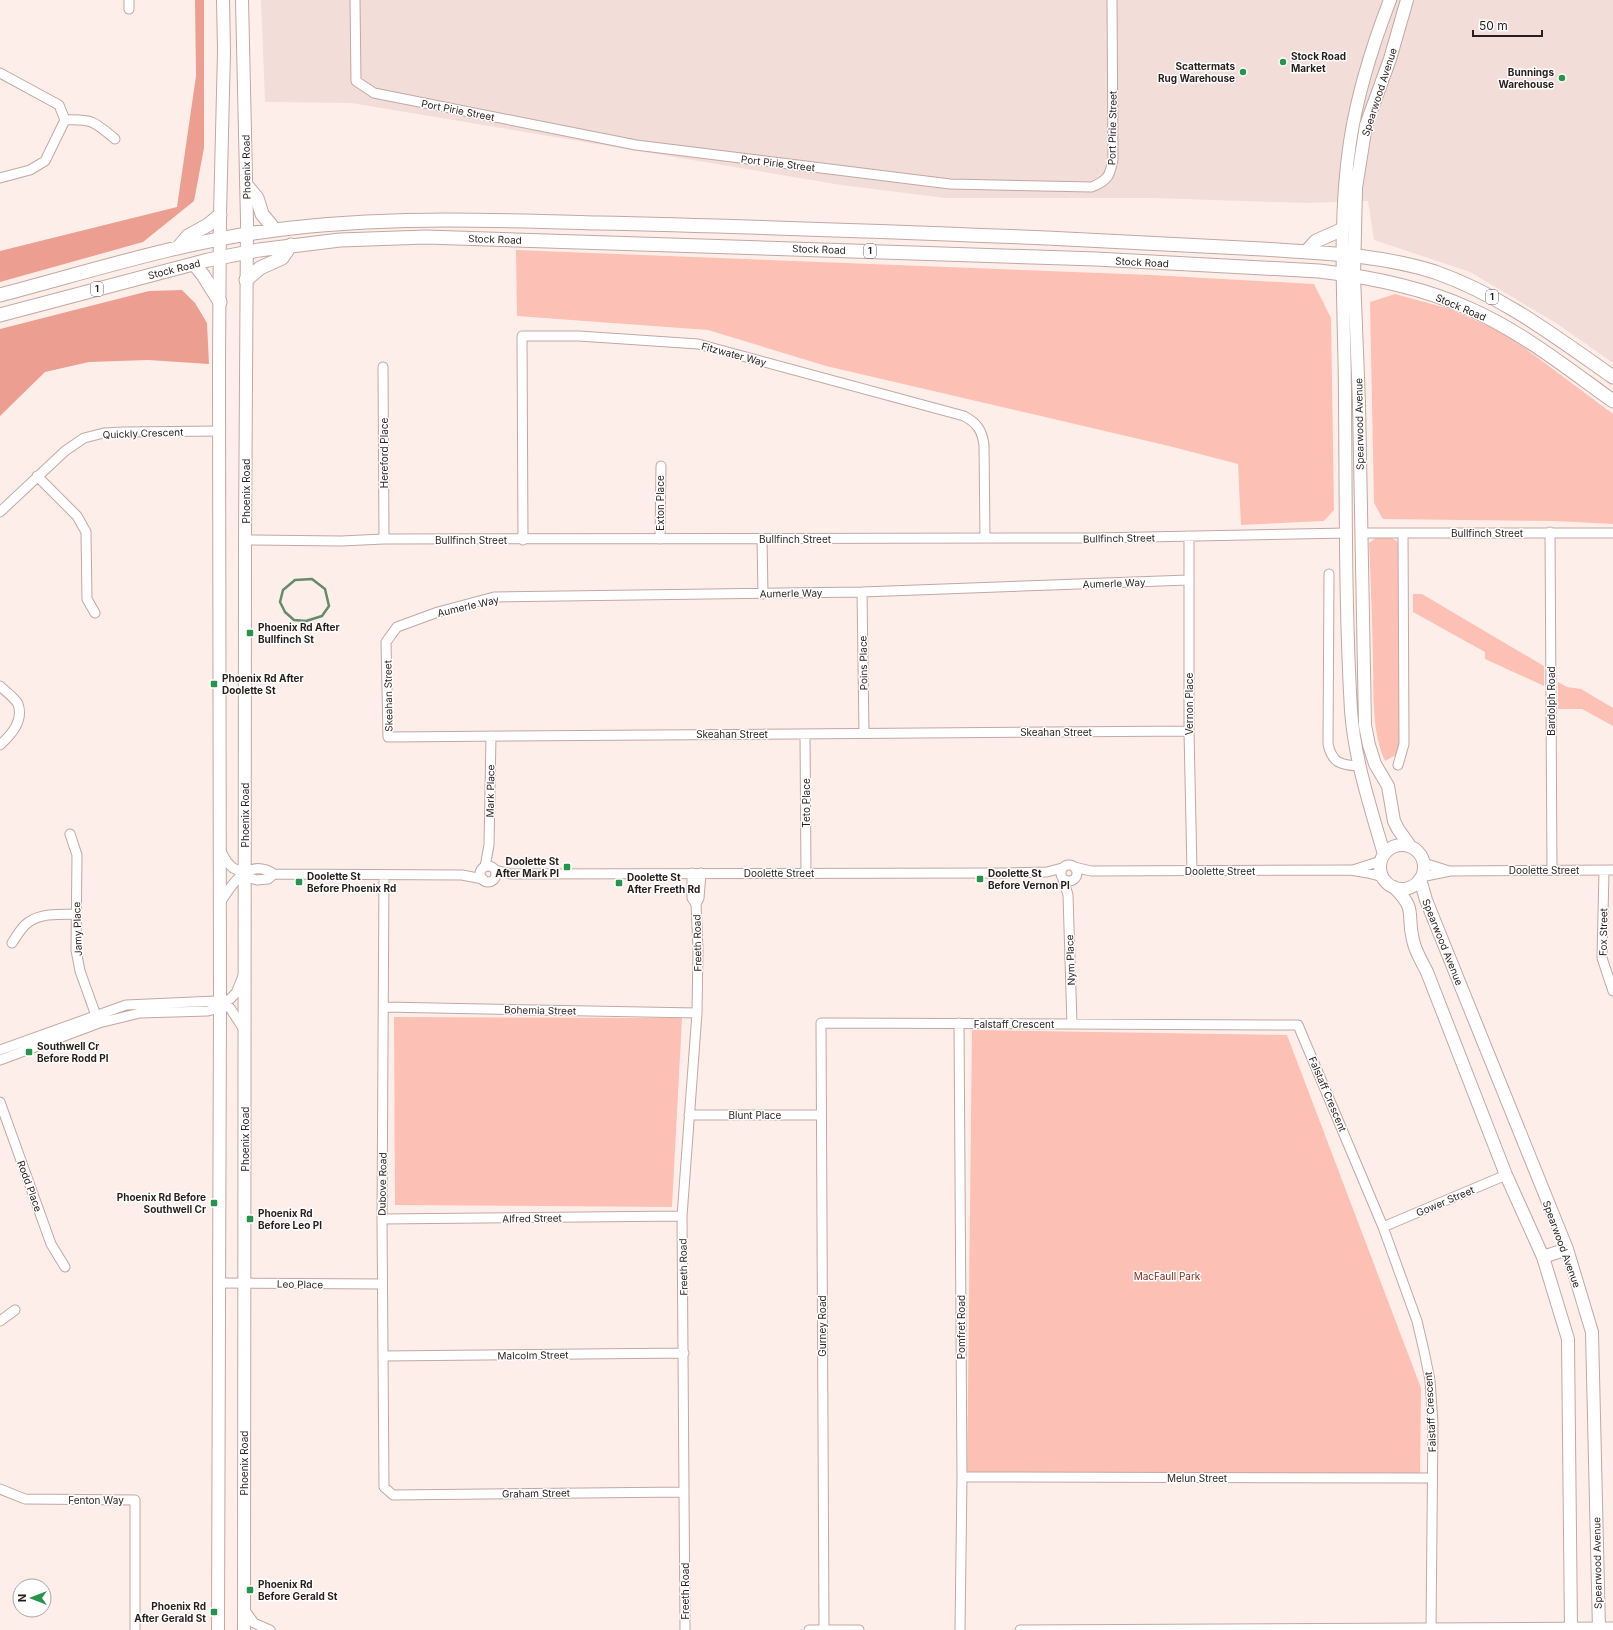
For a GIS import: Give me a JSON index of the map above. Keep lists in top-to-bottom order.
{
  "streets": {
    "highway": ["Stock Road", "1"],
    "main road": ["Spearwood Avenue", "Phoenix Road"],
    "street": [
      "Port Pirie Street",
      "Fitzwater Way",
      "Quickly Crescent",
      "Hereford Place",
      "Exton Place",
      "Bullfinch Street",
      "Aumerle Way",
      "Poins Place",
      "Skeahan Street",
      "Bardolph Road",
      "Vernon Place",
      "Mark Place",
      "Teto Place",
      "Doolette Street",
      "Jamy Place",
      "Fox Street",
      "Freeth Road",
      "Nym Place",
      "Bohemia Street",
      "Falstaff Crescent",
      "Blunt Place",
      "Dubove Road",
      "Rodd Place",
      "Gower Street",
      "Alfred Street",
      "Leo Place",
      "Gurney Road",
      "Pomfret Road",
      "Malcolm Street",
      "Melun Street",
      "Graham Street",
      "Fenton Way"
    ]
  },
  "crossings": [
    ["Spearwood Avenue", "Stock Road"],
    ["Spearwood Avenue", "Bullfinch Street"],
    ["Spearwood Avenue", "Doolette Street"],
    ["Spearwood Avenue", "Gower Street"],
    ["Phoenix Road", "Stock Road"],
    ["Phoenix Road", "Bullfinch Street"],
    ["Phoenix Road", "Leo Place"],
    ["Fitzwater Way", "Bullfinch Street"],
    ["Hereford Place", "Bullfinch Street"],
    ["Exton Place", "Bullfinch Street"],
    ["Bullfinch Street", "Bardolph Road"],
    ["Bullfinch Street", "Vernon Place"],
    ["Aumerle Way", "Poins Place"],
    ["Aumerle Way", "Skeahan Street"],
    ["Aumerle Way", "Vernon Place"],
    ["Poins Place", "Skeahan Street"],
    ["Skeahan Street", "Vernon Place"],
    ["Skeahan Street", "Mark Place"],
    ["Skeahan Street", "Teto Place"],
    ["Bardolph Road", "Doolette Street"],
    ["Vernon Place", "Doolette Street"],
    ["Mark Place", "Doolette Street"],
    ["Teto Place", "Doolette Street"],
    ["Doolette Street", "Fox Street"],
    ["Doolette Street", "Freeth Road"],
    ["Doolette Street", "Nym Place"],
    ["Freeth Road", "Bohemia Street"],
    ["Freeth Road", "Blunt Place"],
    ["Freeth Road", "Alfred Street"],
    ["Freeth Road", "Malcolm Street"],
    ["Freeth Road", "Graham Street"],
    ["Nym Place", "Falstaff Crescent"],
    ["Bohemia Street", "Dubove Road"],
    ["Falstaff Crescent", "Gower Street"],
    ["Falstaff Crescent", "Gurney Road"],
    ["Falstaff Crescent", "Pomfret Road"],
    ["Falstaff Crescent", "Melun Street"],
    ["Blunt Place", "Gurney Road"],
    ["Dubove Road", "Alfred Street"],
    ["Dubove Road", "Leo Place"],
    ["Dubove Road", "Malcolm Street"],
    ["Dubove Road", "Graham Street"],
    ["Pomfret Road", "Melun Street"]
  ],
  "parks": ["MacFaull Park"],
  "places": {
    "other": ["Stock Road Market", "Scattermats Rug Warehouse", "Bunnings Warehouse"],
    "transit": [
      "Phoenix Rd After Bullfinch St",
      "Phoenix Rd After Doolette St",
      "Doolette St After Mark Pl",
      "Doolette St Before Vernon Pl",
      "Doolette St Before Phoenix Rd",
      "Doolette St After Freeth Rd",
      "Southwell Cr Before Rodd Pl",
      "Phoenix Rd Before Southwell Cr",
      "Phoenix Rd Before Leo Pl",
      "Phoenix Rd Before Gerald St",
      "Phoenix Rd After Gerald St"
    ]
  },
  "scale_bar": "50 m",
  "north": "left"
}
